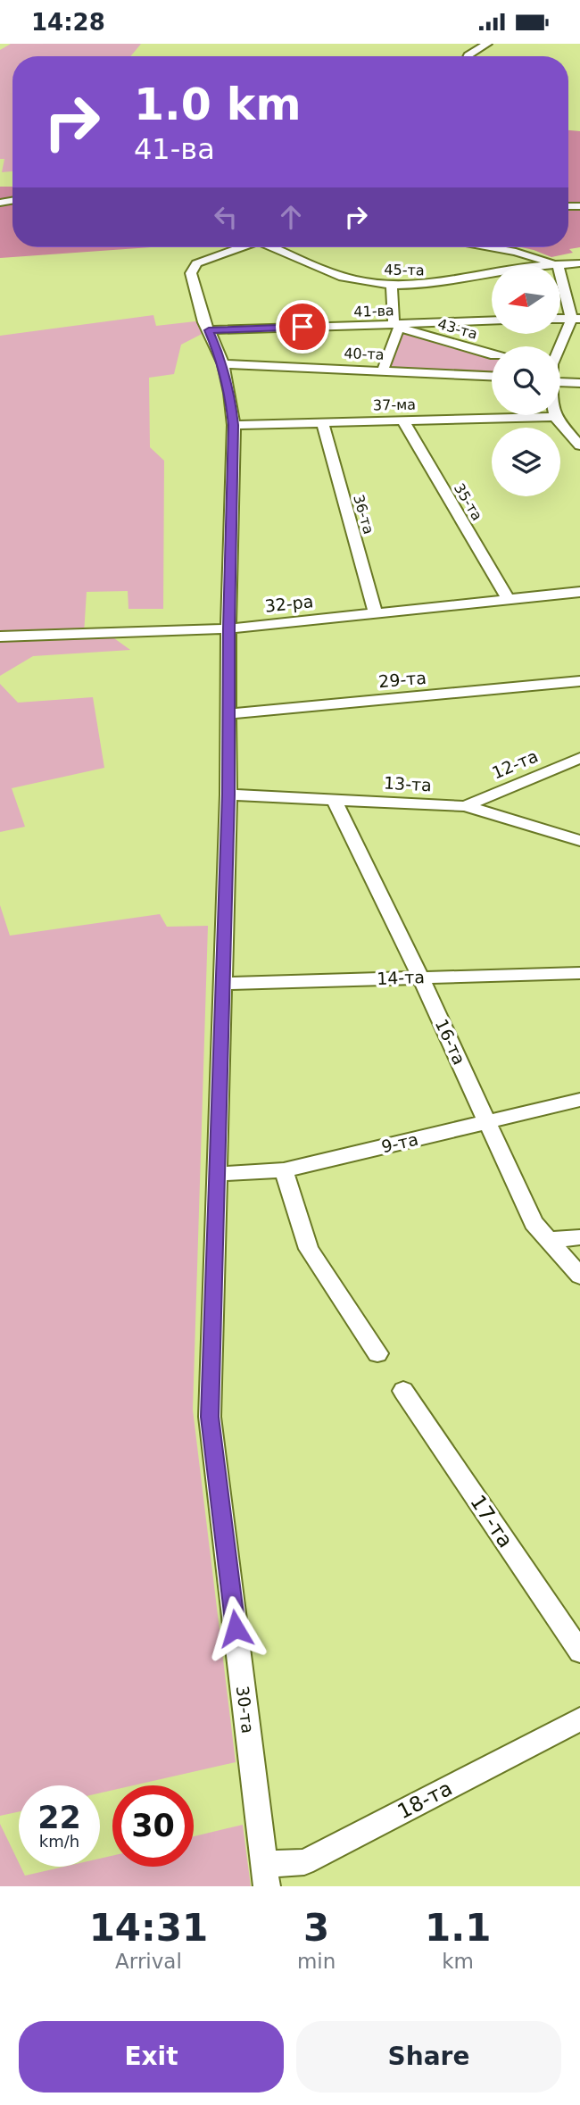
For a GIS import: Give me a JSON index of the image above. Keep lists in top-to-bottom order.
{
  "streets": {
    "street": [
      "45-та",
      "41-ва",
      "43-та",
      "40-та",
      "37-ма",
      "35-та",
      "36-та",
      "32-ра",
      "29-та",
      "12-та",
      "13-та",
      "14-та",
      "16-та",
      "9-та",
      "17-та",
      "30-та",
      "18-та"
    ]
  },
  "crossings": [
    ["41-ва", "43-та"],
    ["41-ва", "30-та"],
    ["40-та", "30-та"],
    ["37-ма", "35-та"],
    ["37-ма", "36-та"],
    ["37-ма", "30-та"],
    ["35-та", "32-ра"],
    ["36-та", "32-ра"],
    ["32-ра", "30-та"],
    ["29-та", "30-та"],
    ["12-та", "13-та"],
    ["13-та", "16-та"],
    ["13-та", "30-та"],
    ["14-та", "16-та"],
    ["14-та", "30-та"],
    ["16-та", "9-та"],
    ["9-та", "30-та"],
    ["30-та", "18-та"]
  ],
  "north": "left",
  "page": {
    "status": "14:28",
    "turn": ["1.0 km", "41-ва"],
    "speed": "22 km/h",
    "limit": "30",
    "eta": [
      "14:31",
      "Arrival",
      "3",
      "min",
      "1.1",
      "km"
    ],
    "buttons": ["Exit", "Share"]
  }
}
